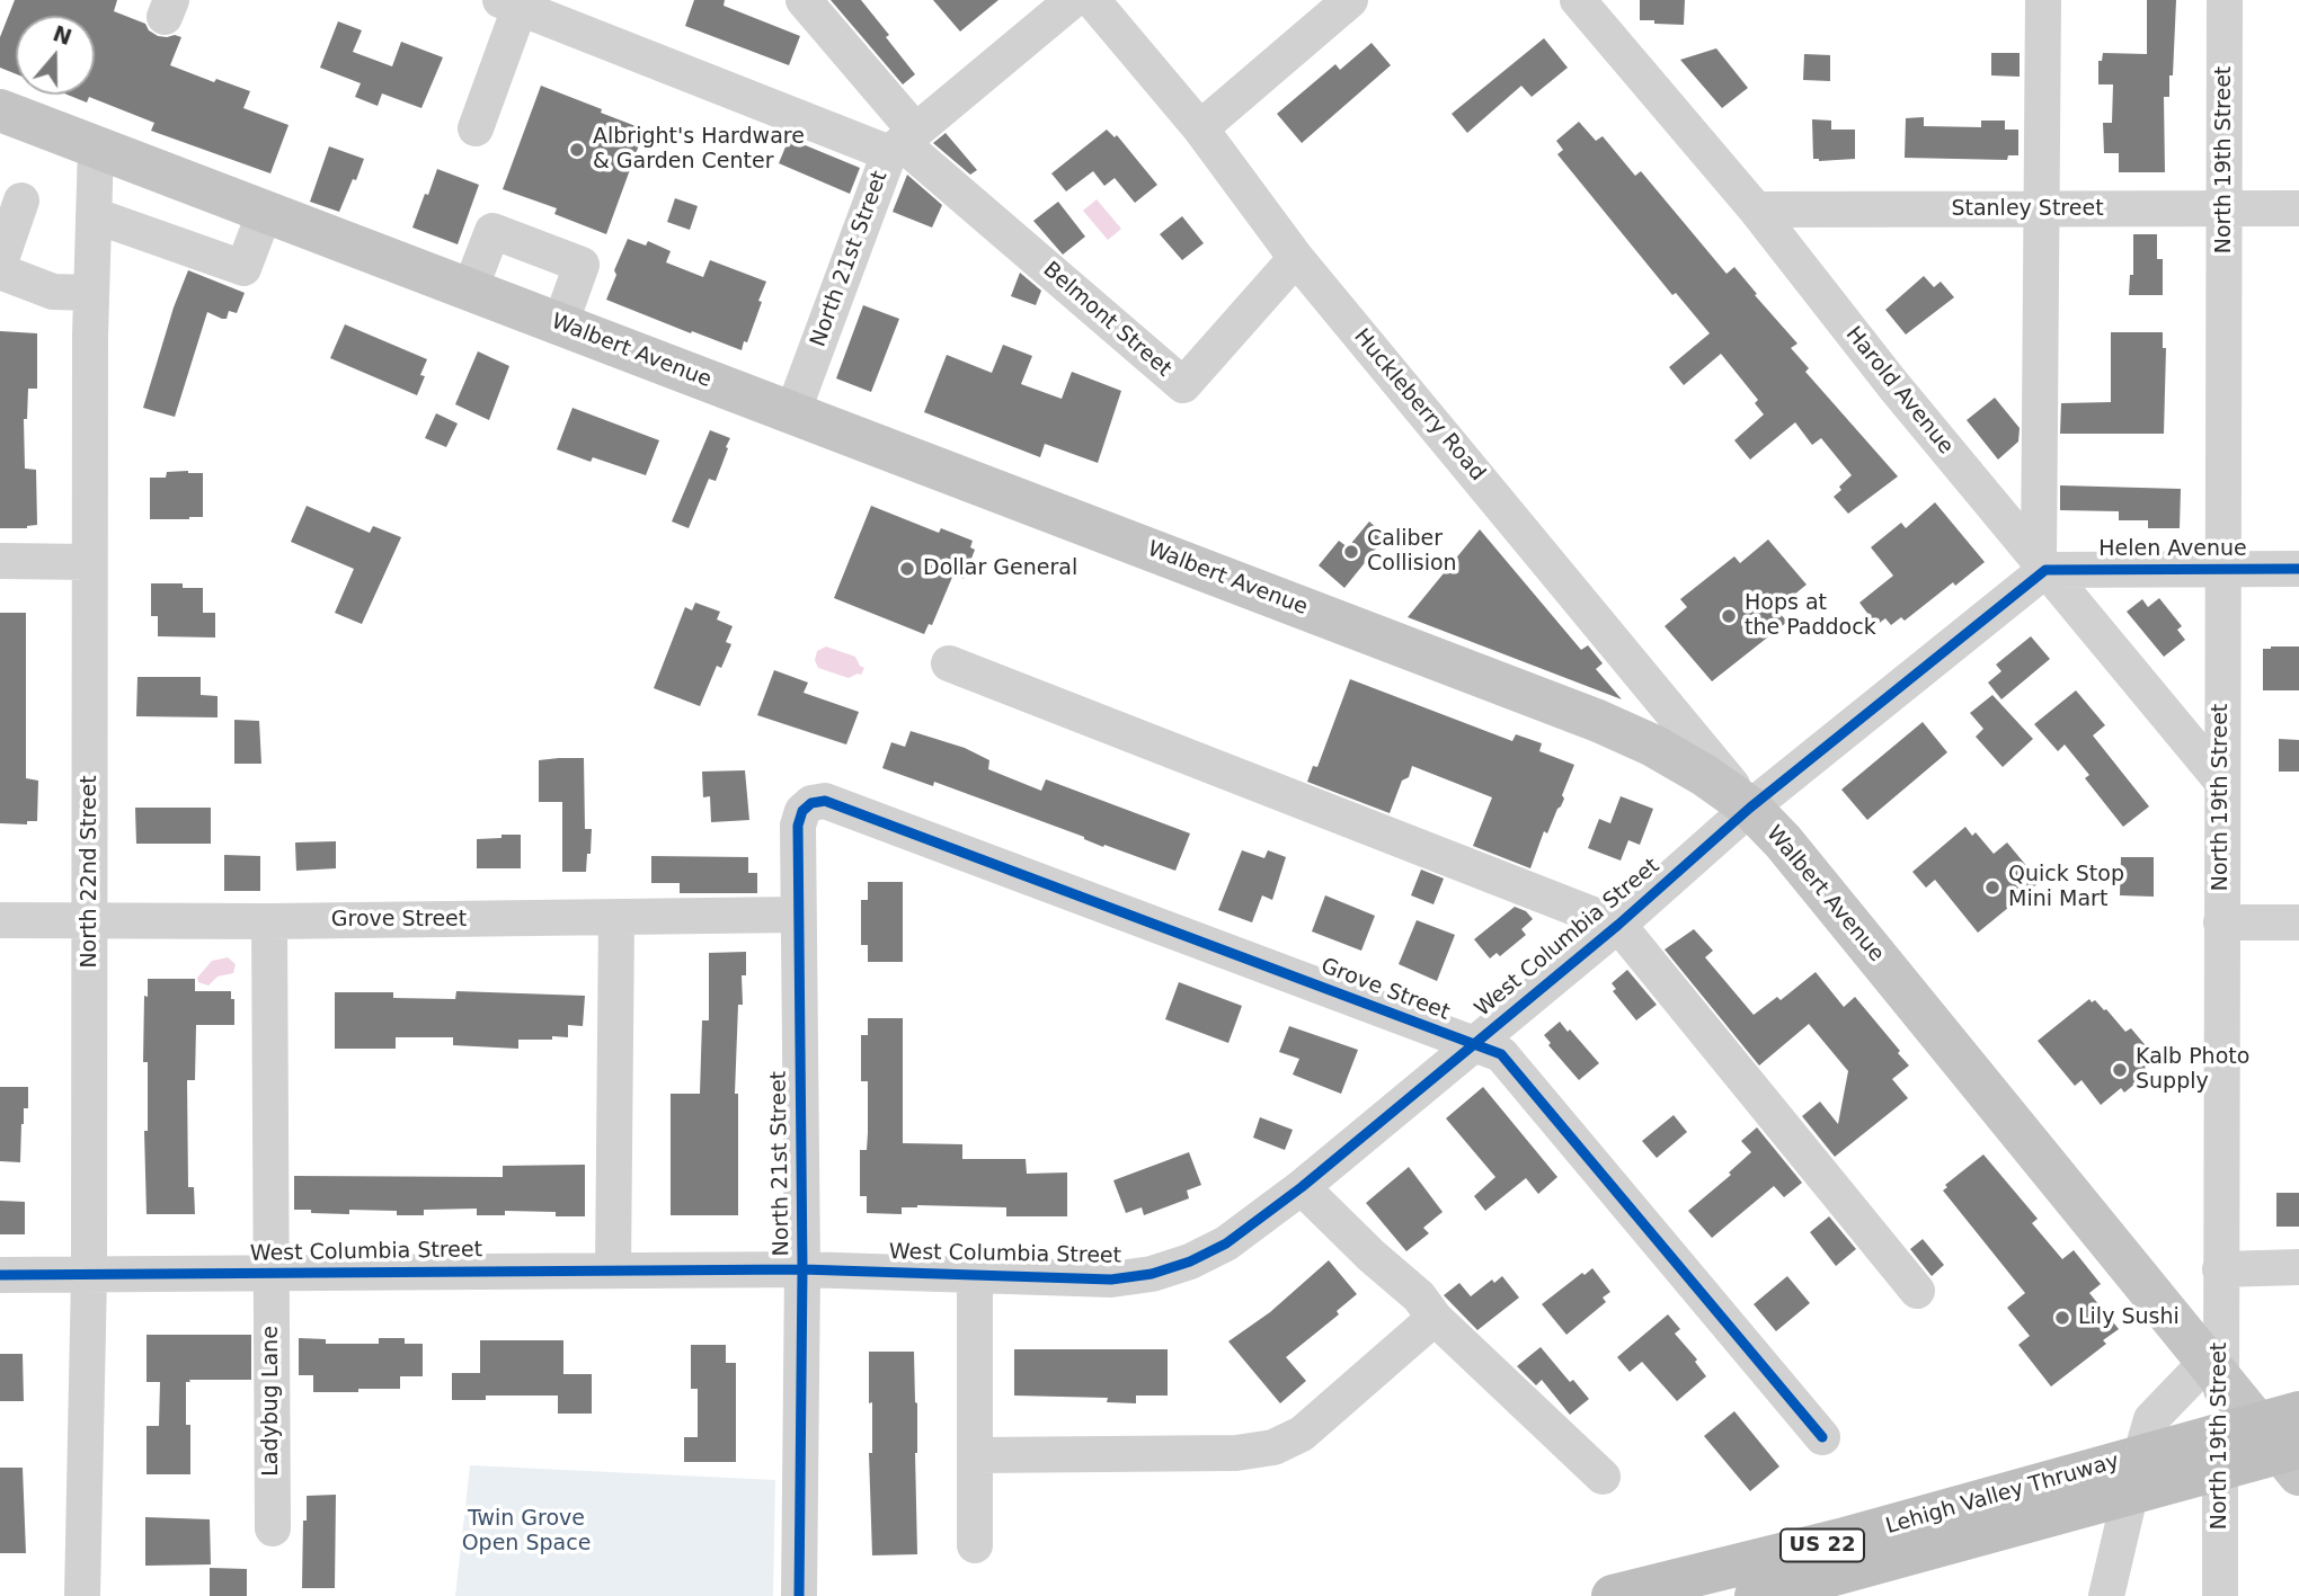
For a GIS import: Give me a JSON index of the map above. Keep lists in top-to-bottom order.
{
  "streets": {
    "highway": ["Lehigh Valley Thruway", "US 22"],
    "main road": ["Walbert Avenue"],
    "street": [
      "North 19th Street",
      "Stanley Street",
      "North 21st Street",
      "Belmont Street",
      "Harold Avenue",
      "Huckleberry Road",
      "Helen Avenue",
      "North 22nd Street",
      "Grove Street",
      "West Columbia Street",
      "Ladybug Lane"
    ]
  },
  "crossings": [
    ["North 19th Street", "Stanley Street"],
    ["North 19th Street", "Walbert Avenue"],
    ["North 19th Street", "Harold Avenue"],
    ["North 19th Street", "Helen Avenue"],
    ["Stanley Street", "Harold Avenue"],
    ["North 21st Street", "Belmont Street"],
    ["North 21st Street", "Walbert Avenue"],
    ["North 21st Street", "Grove Street"],
    ["North 21st Street", "West Columbia Street"],
    ["Belmont Street", "Huckleberry Road"],
    ["Walbert Avenue", "Huckleberry Road"],
    ["Walbert Avenue", "North 22nd Street"],
    ["Walbert Avenue", "West Columbia Street"],
    ["Harold Avenue", "Helen Avenue"],
    ["Harold Avenue", "West Columbia Street"],
    ["Huckleberry Road", "West Columbia Street"],
    ["Helen Avenue", "West Columbia Street"],
    ["North 22nd Street", "Grove Street"],
    ["North 22nd Street", "West Columbia Street"],
    ["Grove Street", "West Columbia Street"],
    ["Grove Street", "Ladybug Lane"],
    ["West Columbia Street", "Ladybug Lane"]
  ],
  "parks": ["Twin Grove Open Space"],
  "places": [
    "Albright's Hardware & Garden Center",
    "Caliber Collision",
    "Dollar General",
    "Hops at the Paddock",
    "Quick Stop Mini Mart",
    "Kalb Photo Supply",
    "Lily Sushi"
  ],
  "north": "top"
}
